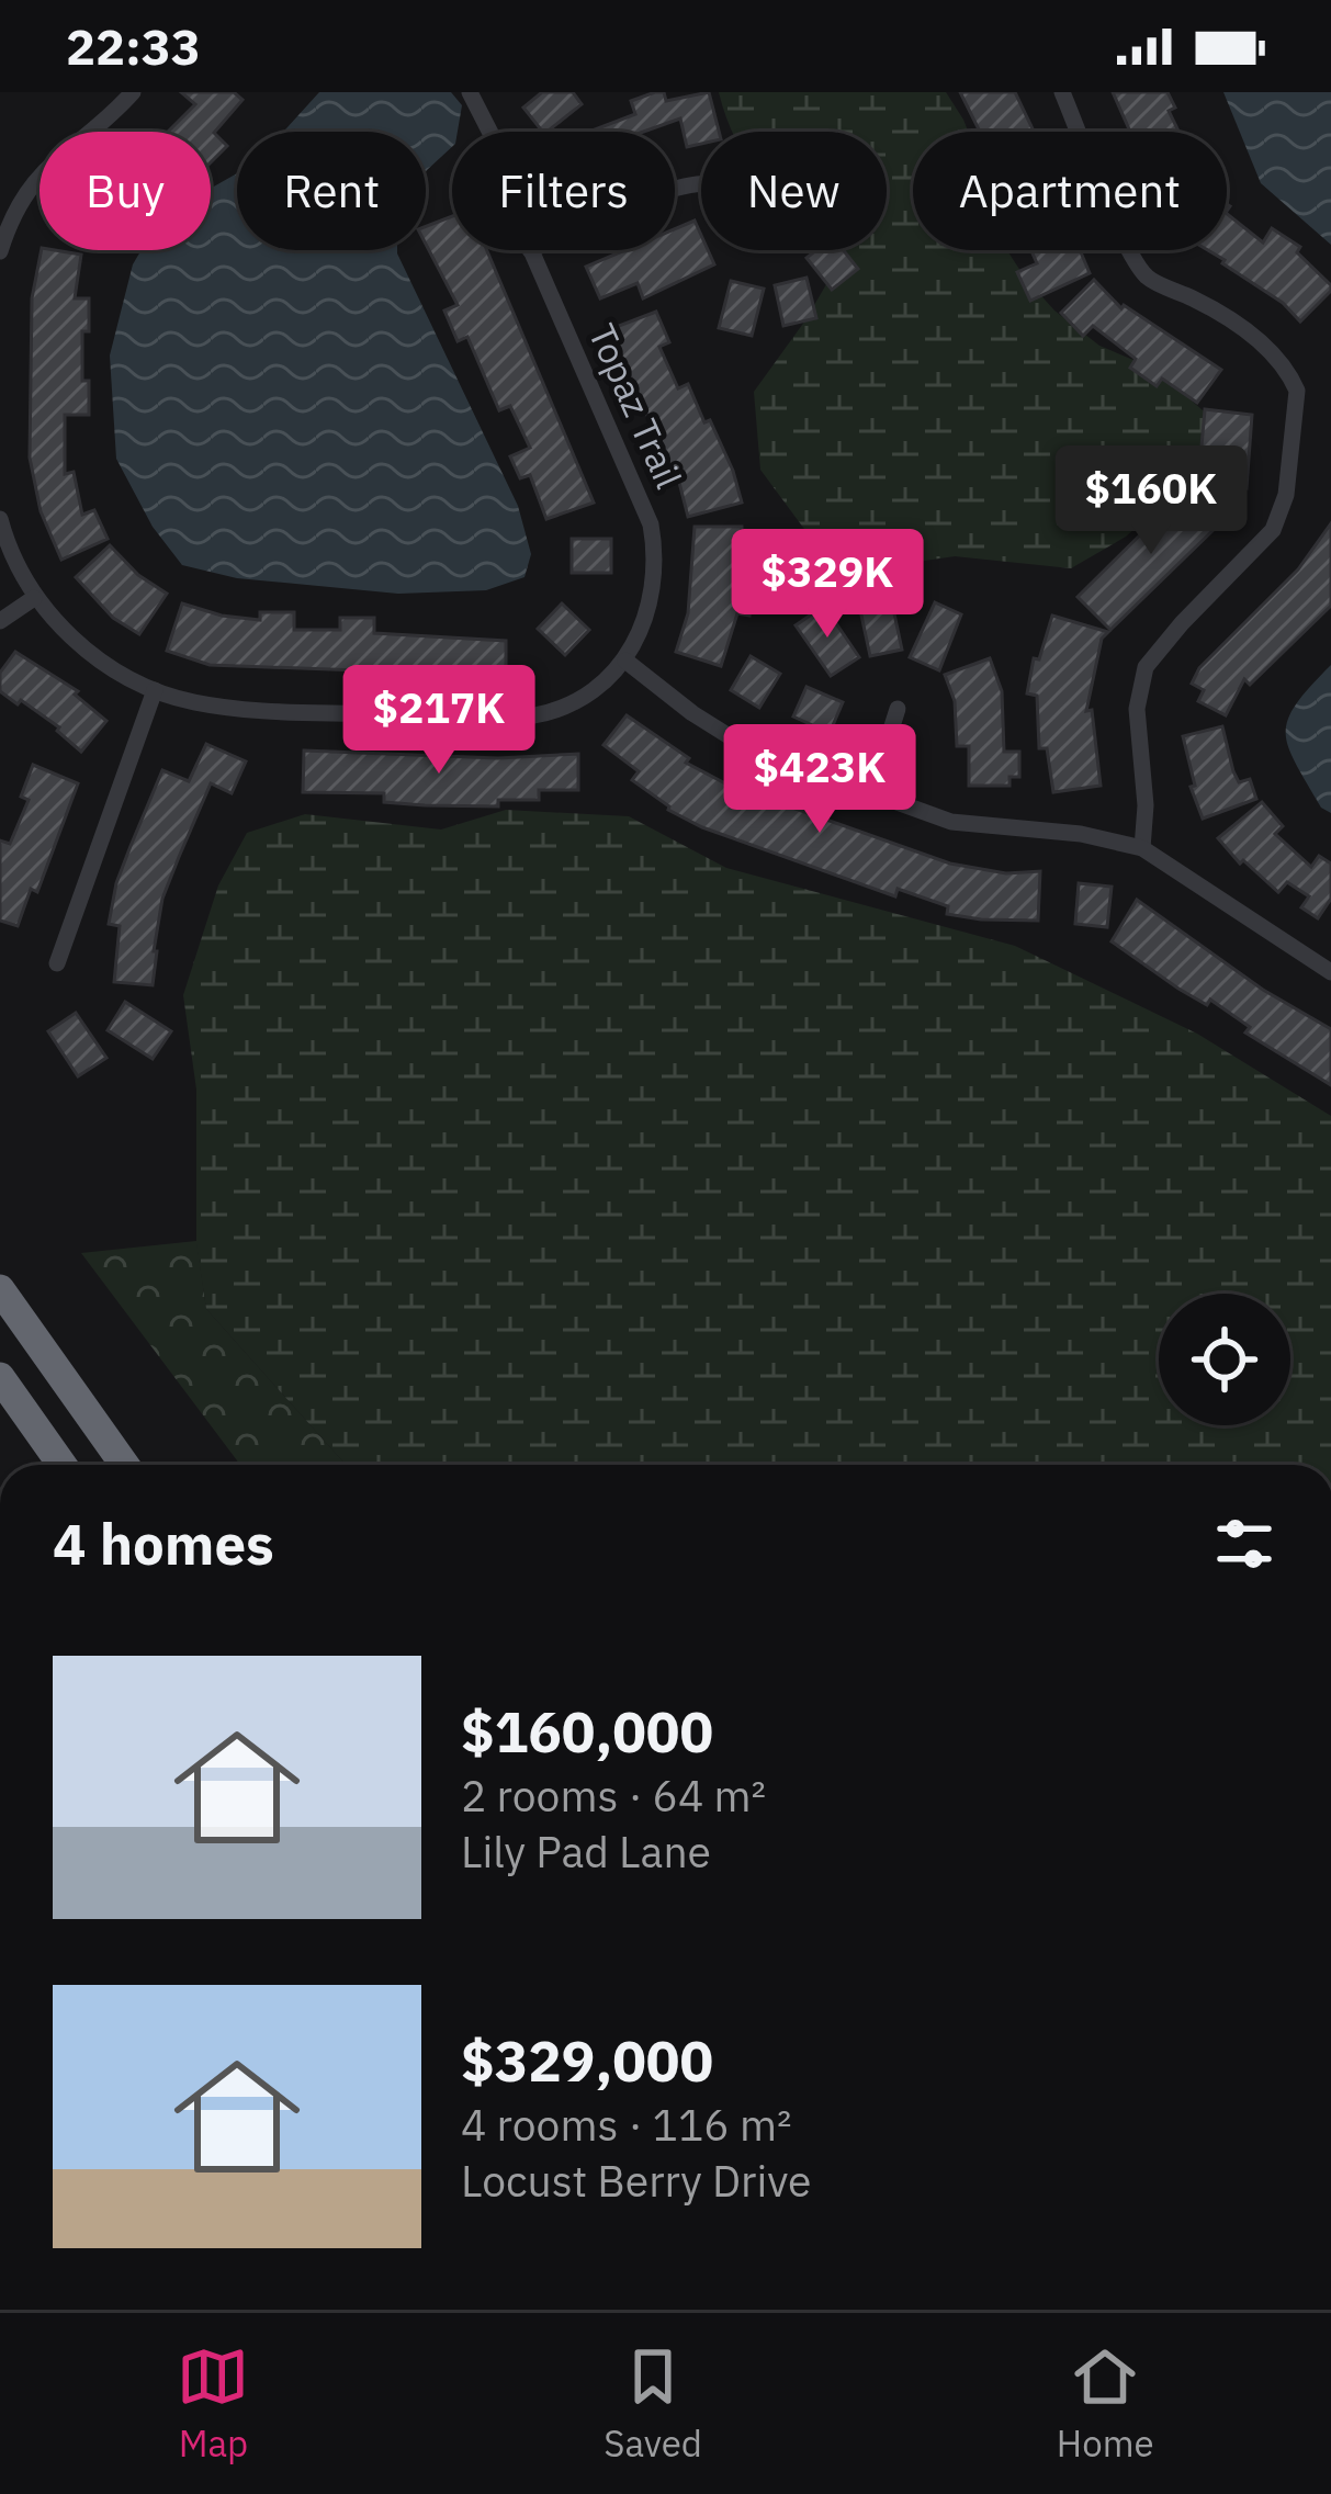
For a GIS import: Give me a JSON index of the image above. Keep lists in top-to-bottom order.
{
  "streets": {
    "street": ["Topaz Trail"]
  },
  "page": {
    "status": "22:33",
    "chip": [
      "Buy",
      "Rent",
      "Filters",
      "New",
      "Apartment"
    ],
    "price": [
      "$160K",
      "$329K",
      "$217K",
      "$423K"
    ],
    "heading": "4 homes",
    "list": [
      {
        "name": "$160,000",
        "note": "2 rooms · 64 m² · Lily Pad Lane"
      },
      {
        "name": "$329,000",
        "note": "4 rooms · 116 m² · Locust Berry Drive"
      }
    ],
    "tabs": ["Map", "Saved", "Home"]
  }
}
